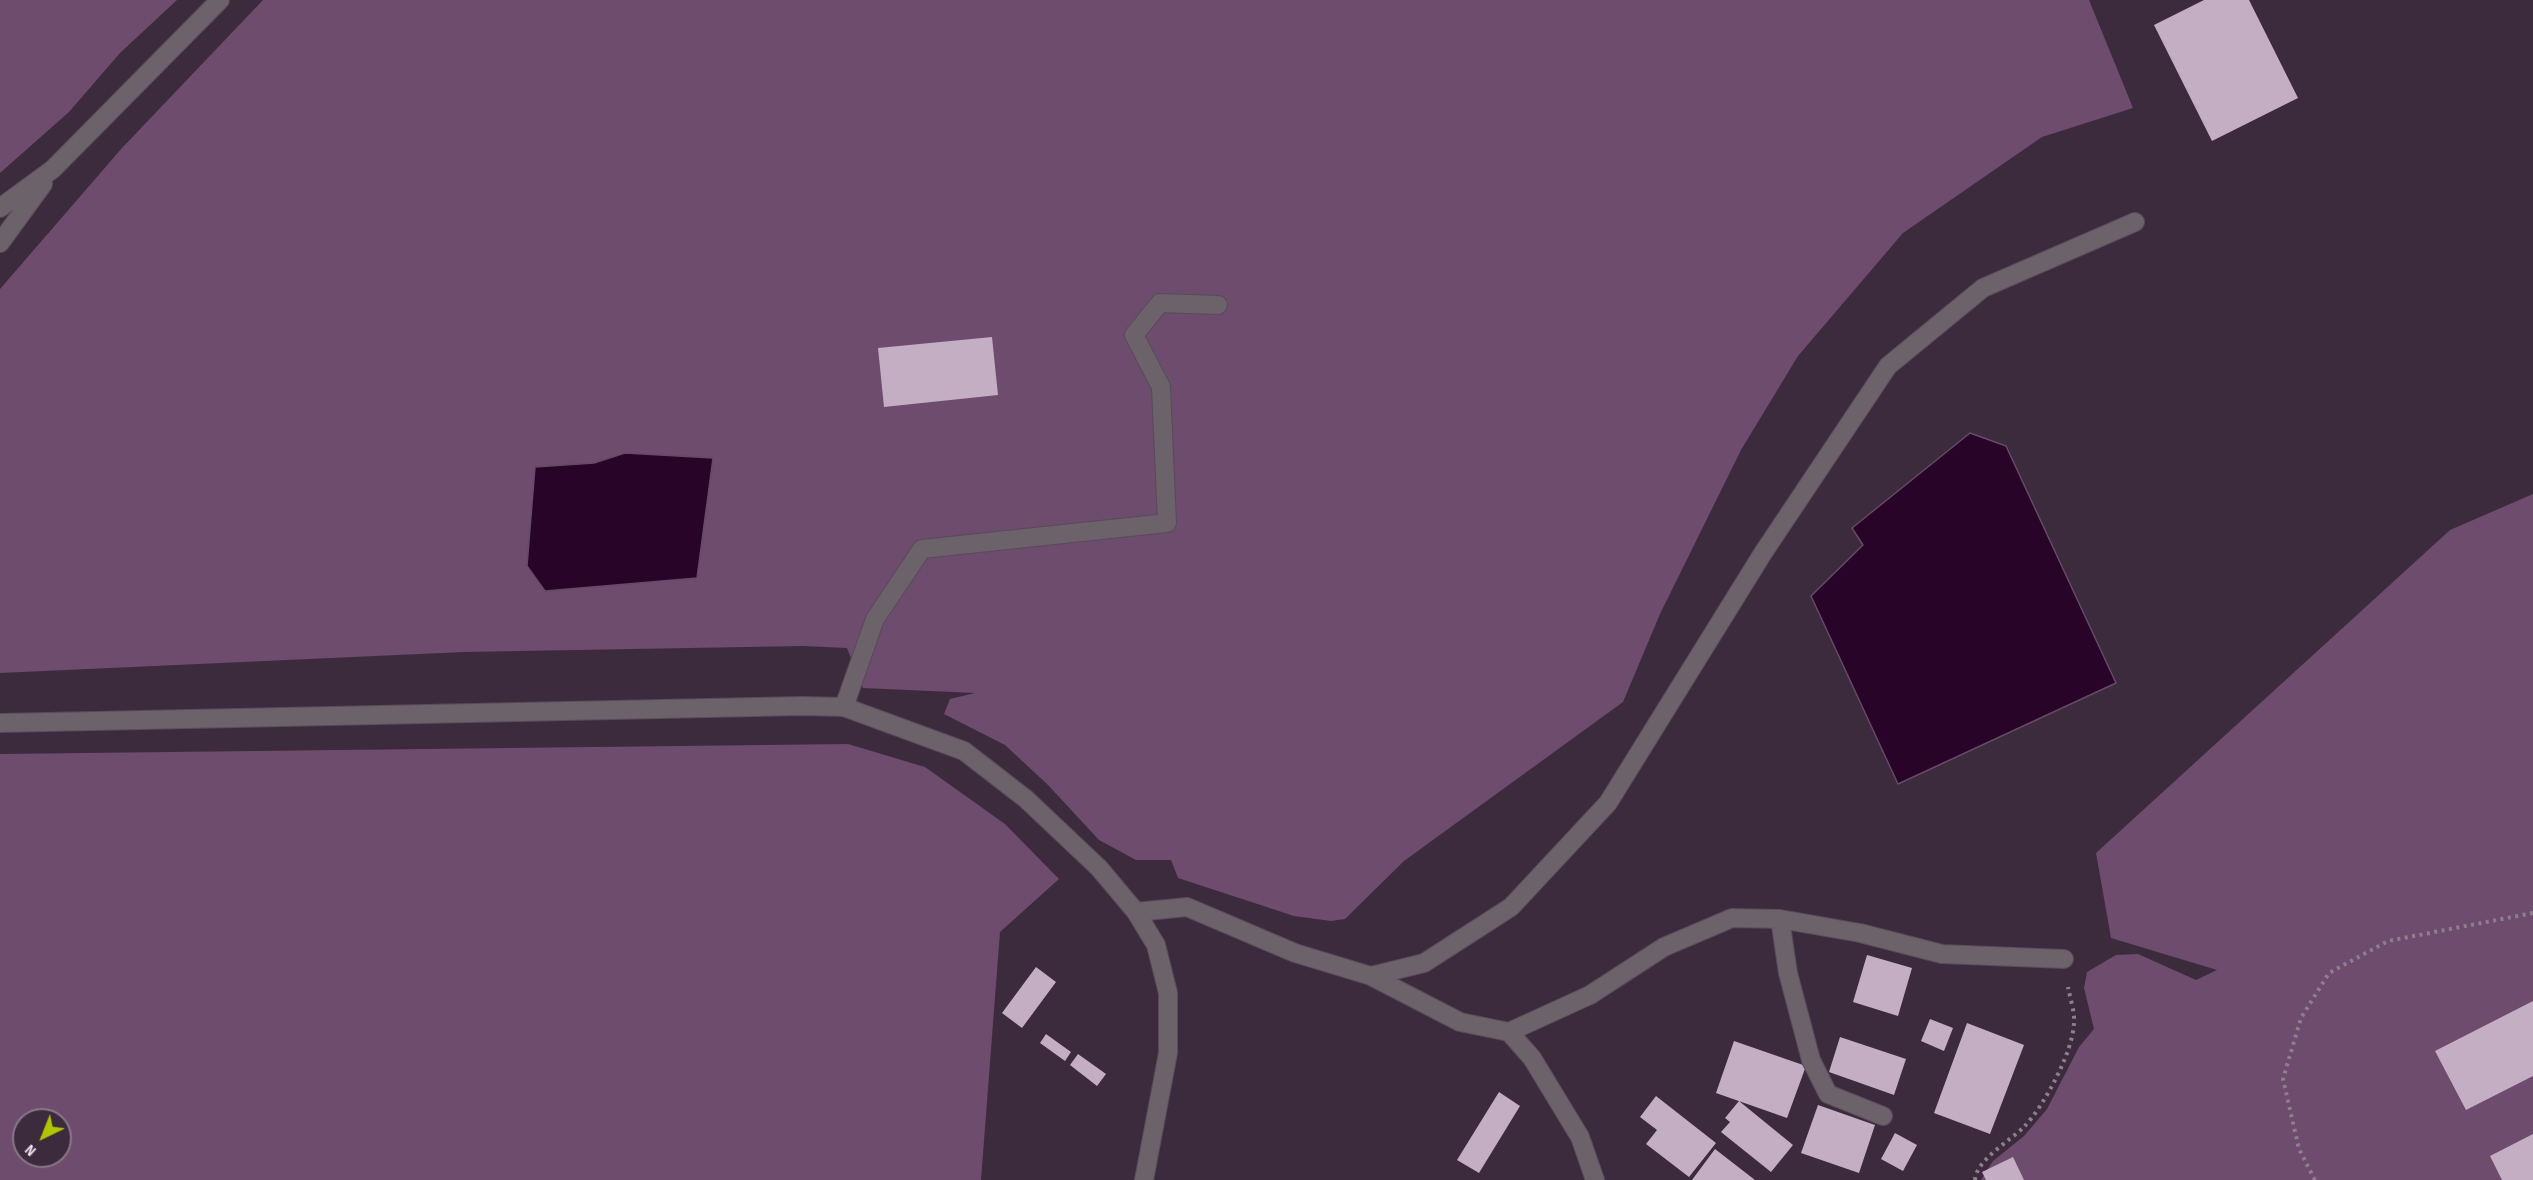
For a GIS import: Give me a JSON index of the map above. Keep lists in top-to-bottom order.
{
  "north": "bottom left"
}
